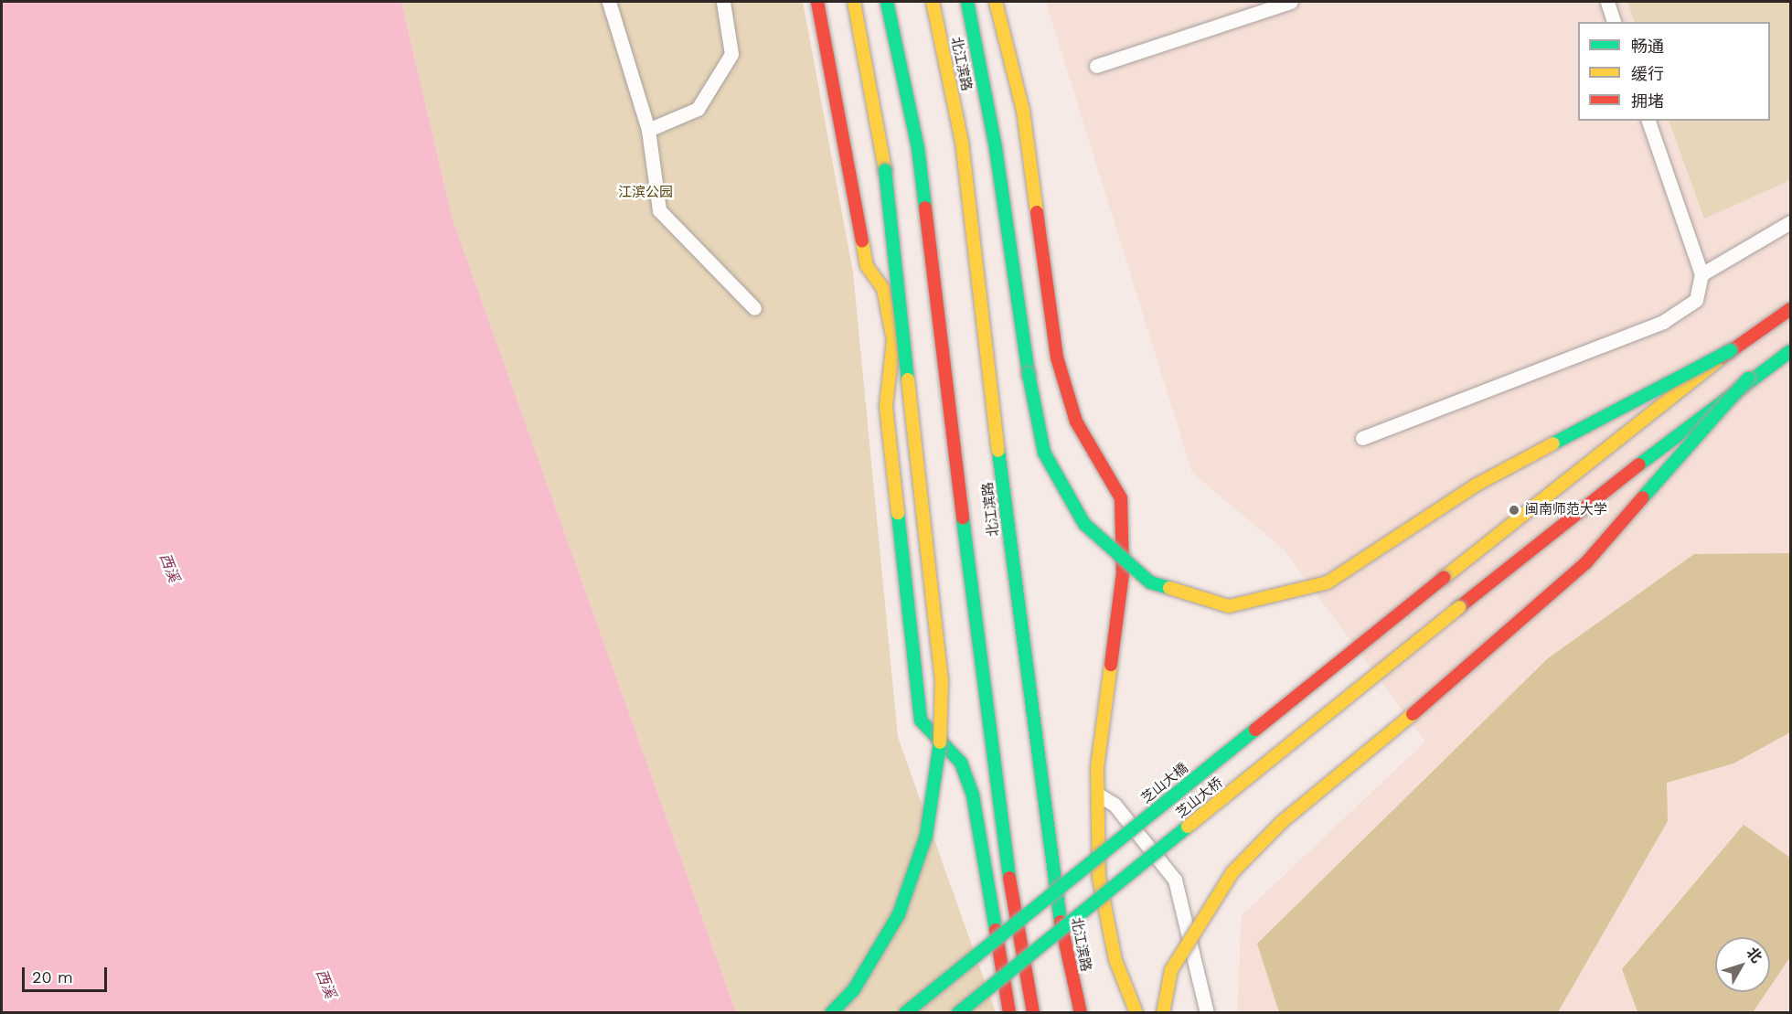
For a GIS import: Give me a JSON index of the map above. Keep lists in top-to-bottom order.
{
  "streets": {
    "main road": ["北江滨路", "芝山大橋", "芝山大桥"]
  },
  "water": ["西溪"],
  "parks": ["江滨公园"],
  "places": ["闽南师范大学"],
  "legend": ["畅通", "缓行", "拥堵"],
  "scale_bar": "20 m",
  "north": "top right"
}
